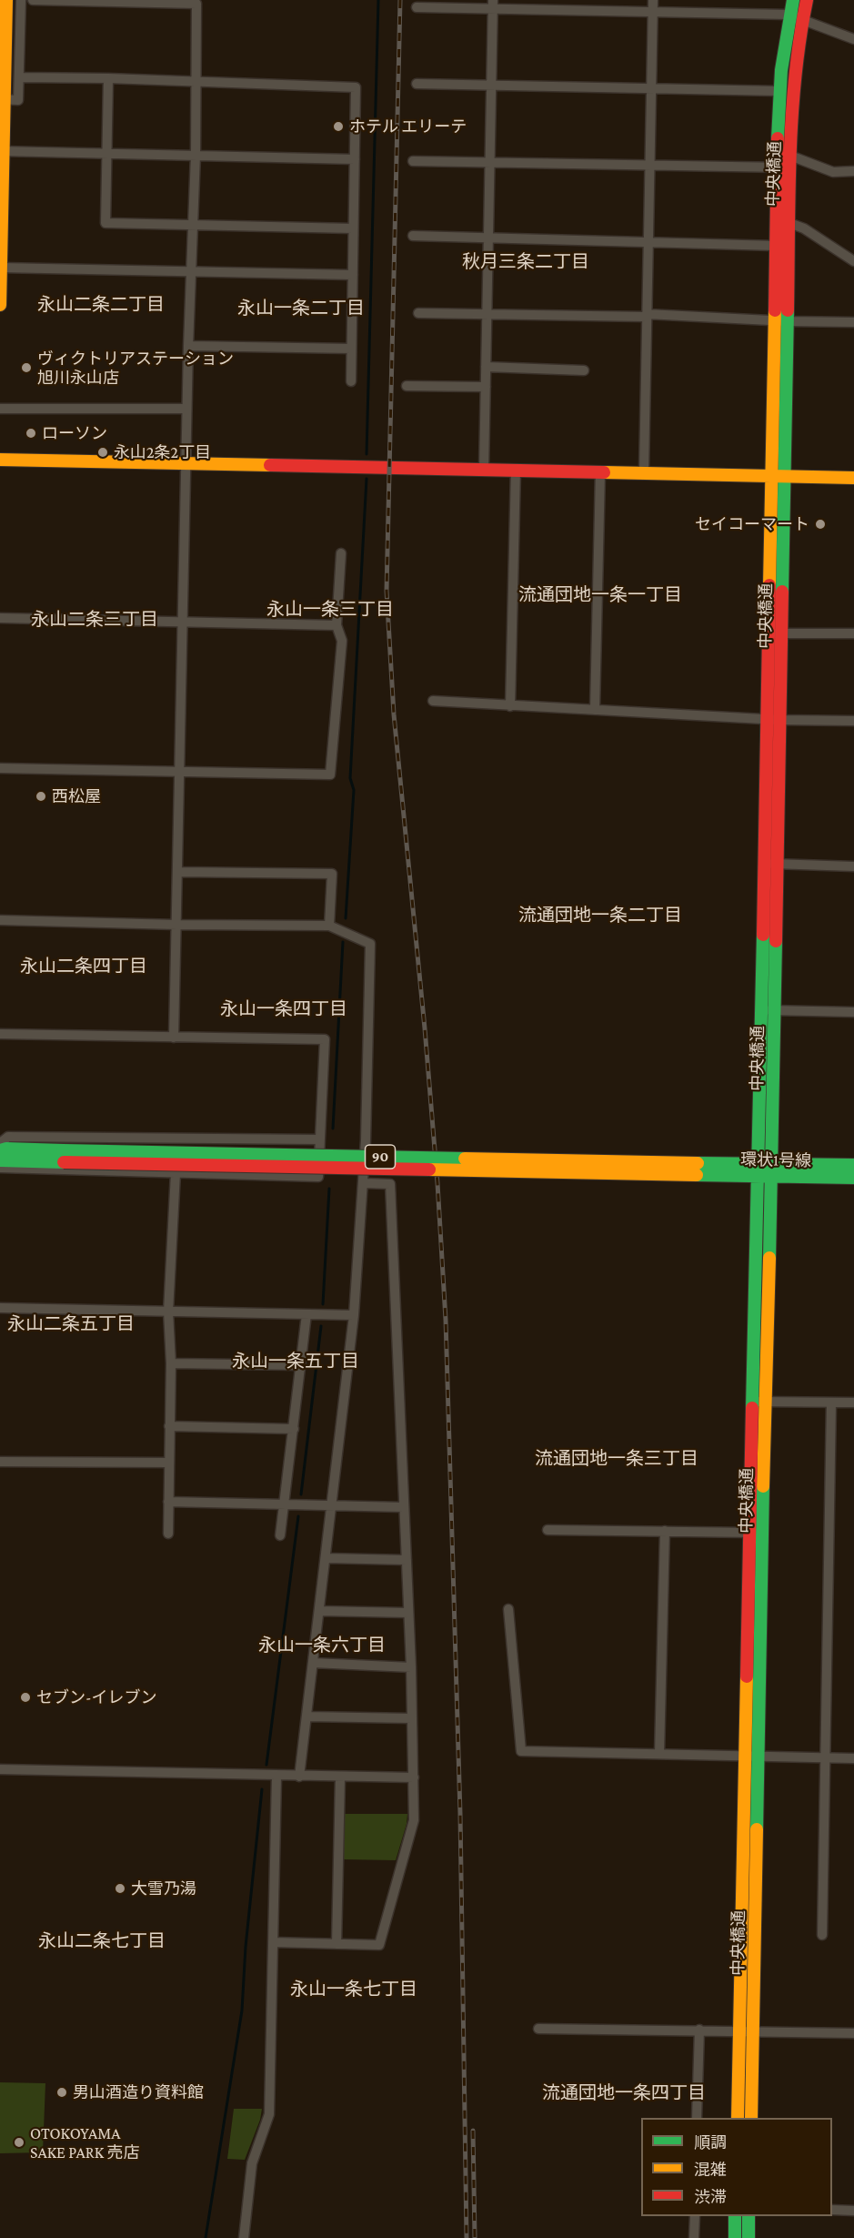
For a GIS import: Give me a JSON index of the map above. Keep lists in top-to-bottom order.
{
  "streets": {
    "main road": ["中央橋通", "90", "環状1号線"]
  },
  "crossings": [
    ["中央橋通", "環状1号線"],
    ["90", "環状1号線"]
  ],
  "districts": [
    "秋月三条二丁目",
    "永山二条二丁目",
    "永山一条二丁目",
    "流通団地一条一丁目",
    "永山一条三丁目",
    "永山二条三丁目",
    "流通団地一条二丁目",
    "永山二条四丁目",
    "永山一条四丁目",
    "永山二条五丁目",
    "永山一条五丁目",
    "流通団地一条三丁目",
    "永山一条六丁目",
    "永山二条七丁目",
    "永山一条七丁目",
    "流通団地一条四丁目"
  ],
  "places": [
    "ホテル エリーテ",
    "ヴィクトリアステーション 旭川永山店",
    "ローソン",
    "永山2条2丁目",
    "セイコーマート",
    "西松屋",
    "セブン-イレブン",
    "大雪乃湯",
    "男山酒造り資料館",
    "OTOKOYAMA SAKE PARK 売店"
  ],
  "legend": ["順調", "混雑", "渋滞"]
}
